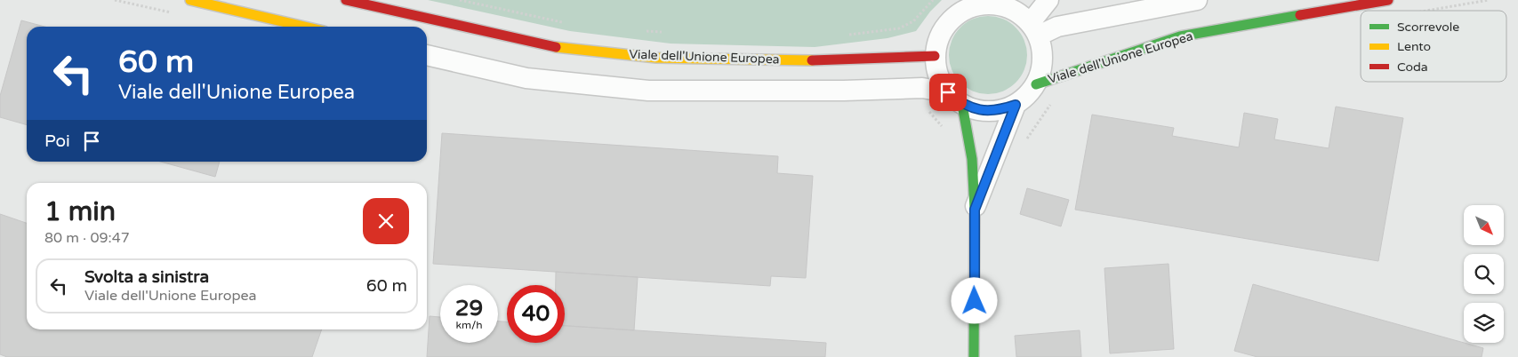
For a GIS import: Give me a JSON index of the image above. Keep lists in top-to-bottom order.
{
  "streets": {
    "street": ["Viale dell'Unione Europea"]
  },
  "legend": ["Scorrevole", "Lento", "Coda"],
  "north": "bottom right",
  "page": {
    "turn": ["60 m", "Viale dell'Unione Europea"],
    "then": "Poi",
    "heading": ["1 min", "80 m · 09:47"],
    "list": [
      {
        "name": "Svolta a sinistra",
        "note": "Viale dell'Unione Europea",
        "value": "60 m"
      }
    ],
    "speed": "29 km/h",
    "limit": "40"
  }
}
